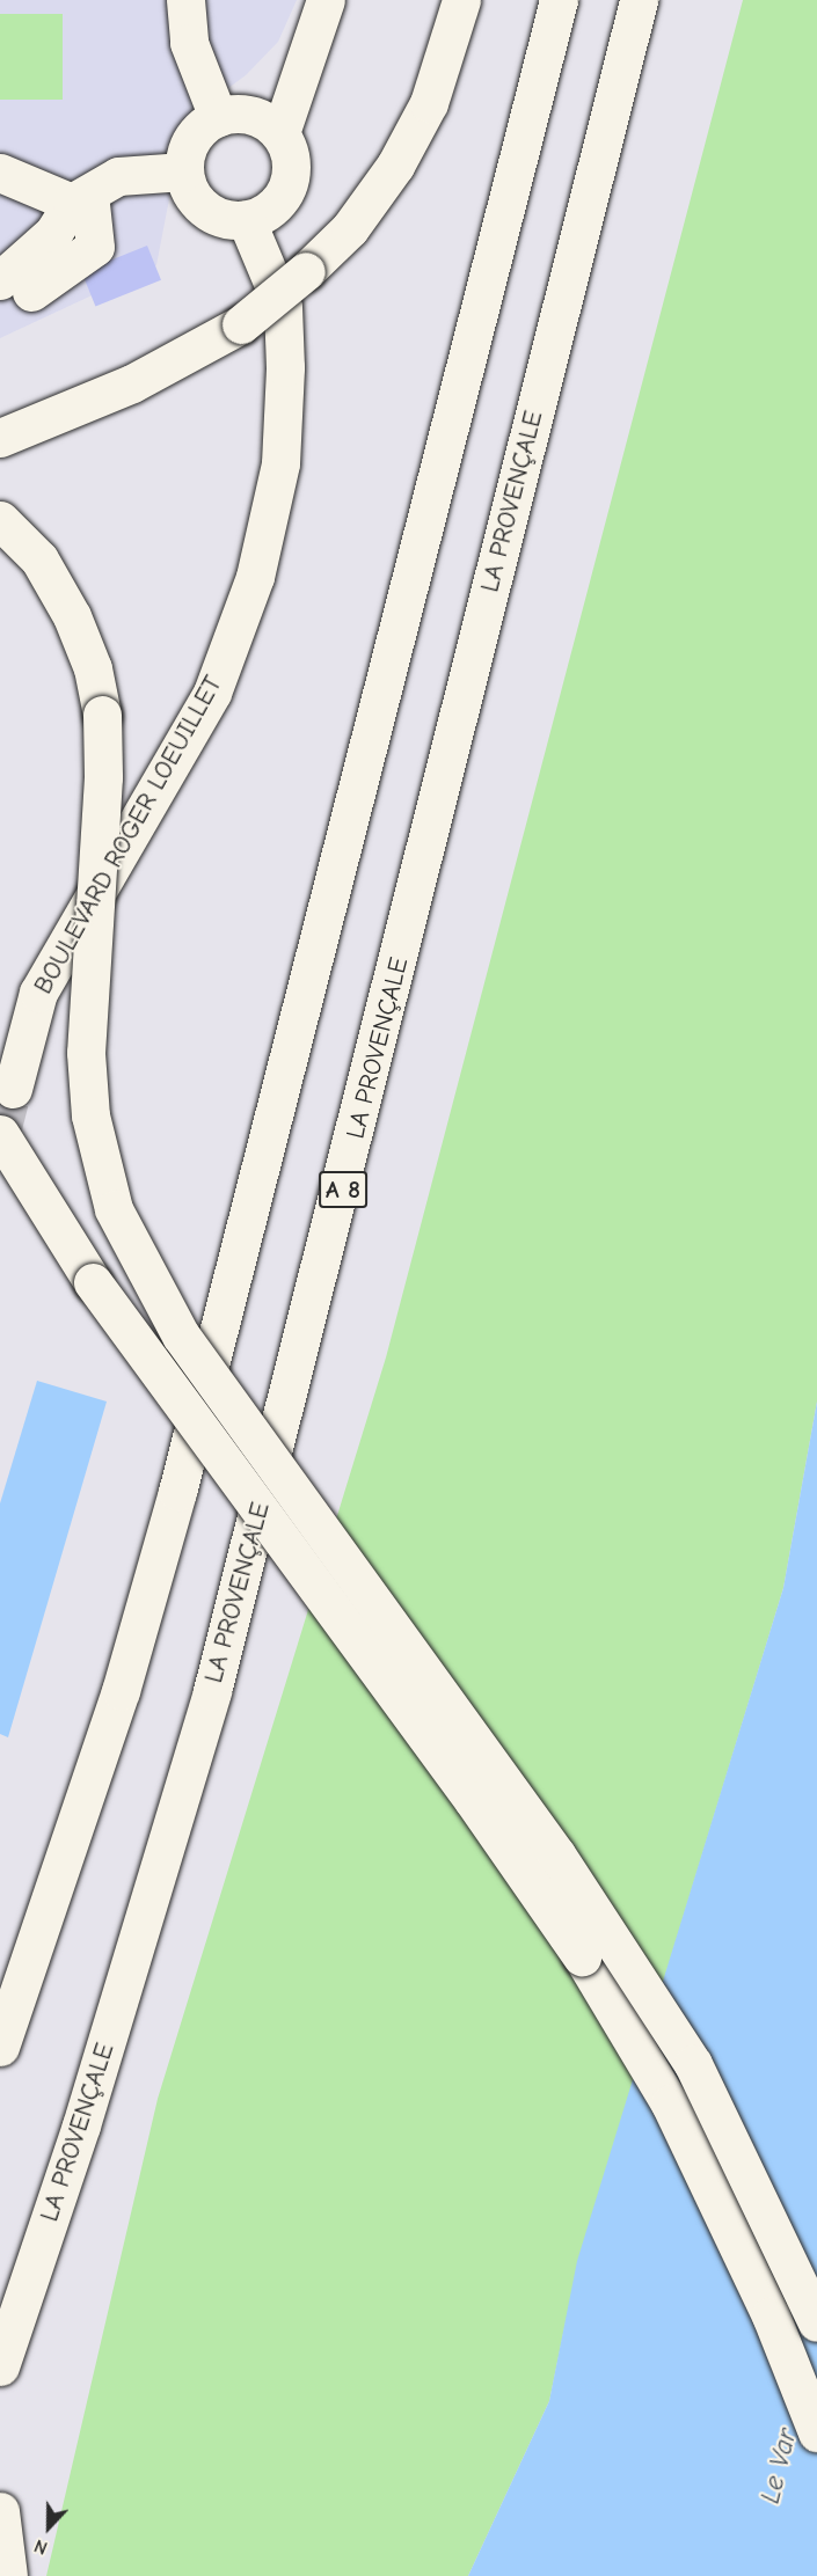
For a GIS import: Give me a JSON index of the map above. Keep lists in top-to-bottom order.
{
  "streets": {
    "main road": ["LA PROVENÇALE", "BOULEVARD ROGER LOEUILLET", "A 8"]
  },
  "water": ["Le Var"],
  "north": "bottom"
}
